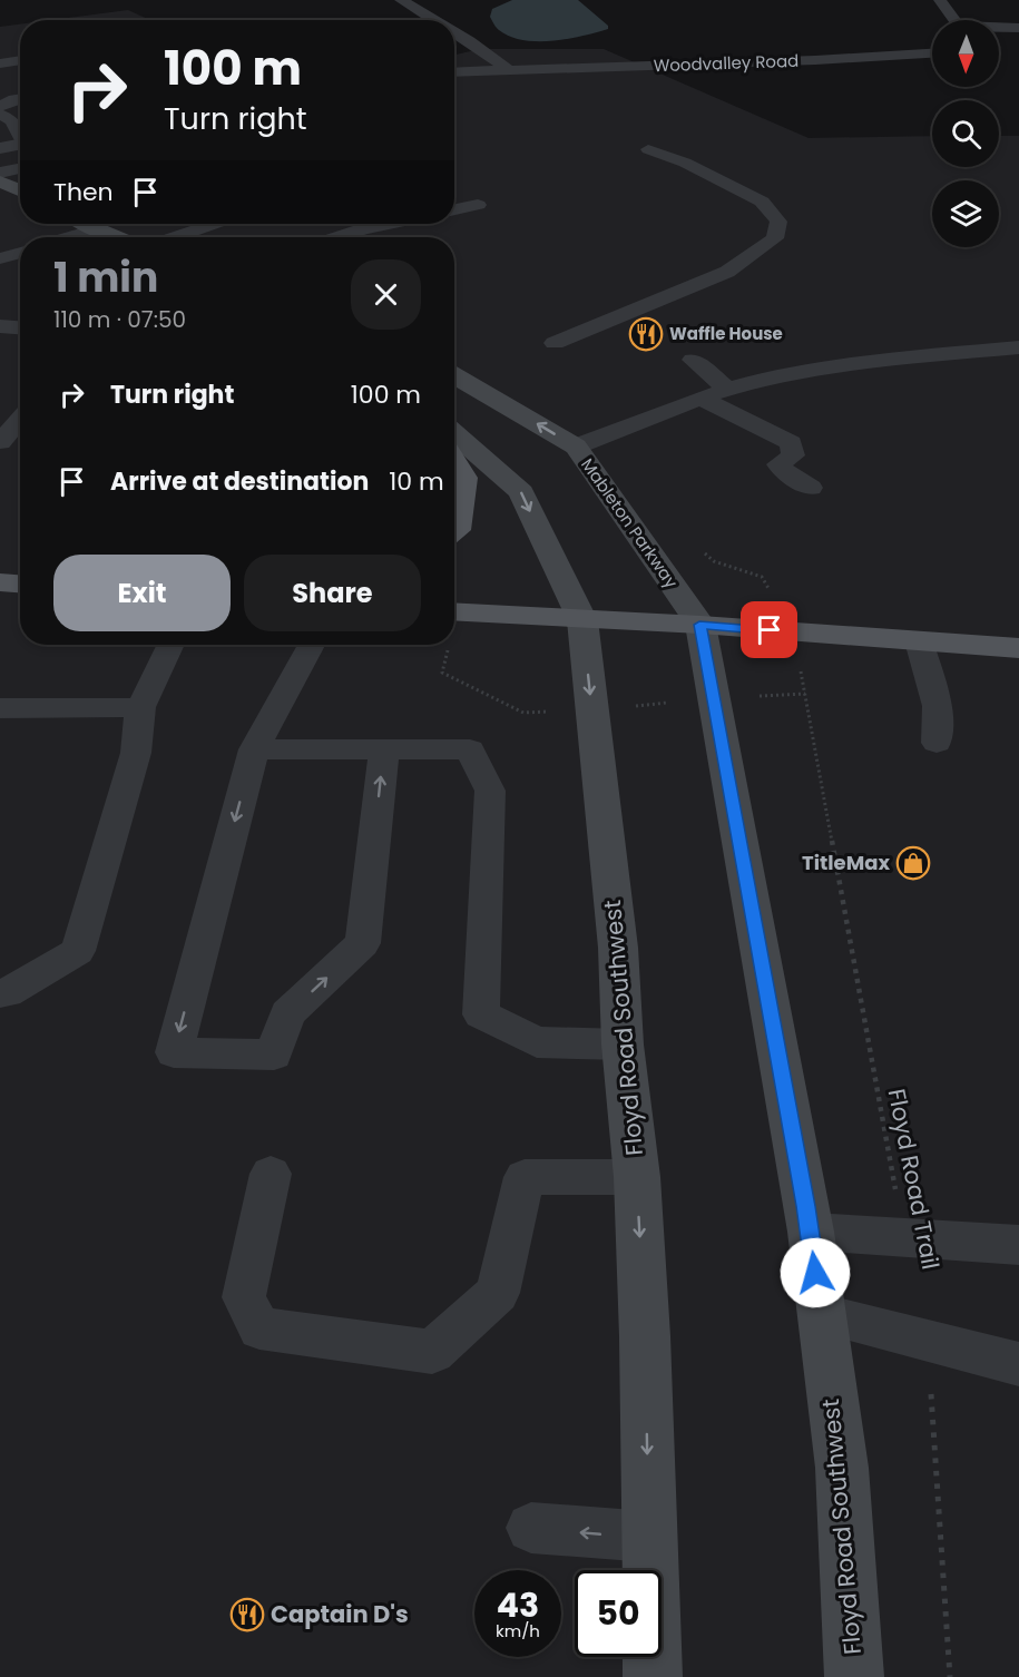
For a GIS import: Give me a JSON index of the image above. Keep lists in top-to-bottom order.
{
  "streets": {
    "main road": ["Mableton Parkway", "Floyd Road Southwest"],
    "street": ["Woodvalley Road"],
    "path": ["Floyd Road Trail"]
  },
  "crossings": [
    ["Mableton Parkway", "Floyd Road Southwest"]
  ],
  "one_way": ["Mableton Parkway"],
  "places": {
    "restaurant": ["Waffle House", "Captain D's"],
    "shop": ["TitleMax"]
  },
  "north": "bottom",
  "page": {
    "turn": ["100 m", "Turn right"],
    "then": "Then",
    "heading": ["1 min", "110 m · 07:50"],
    "list": [
      {
        "name": "Turn right",
        "value": "100 m"
      },
      {
        "name": "Arrive at destination",
        "value": "10 m"
      }
    ],
    "buttons": ["Exit", "Share"],
    "speed": "43 km/h",
    "limit": "50"
  }
}
